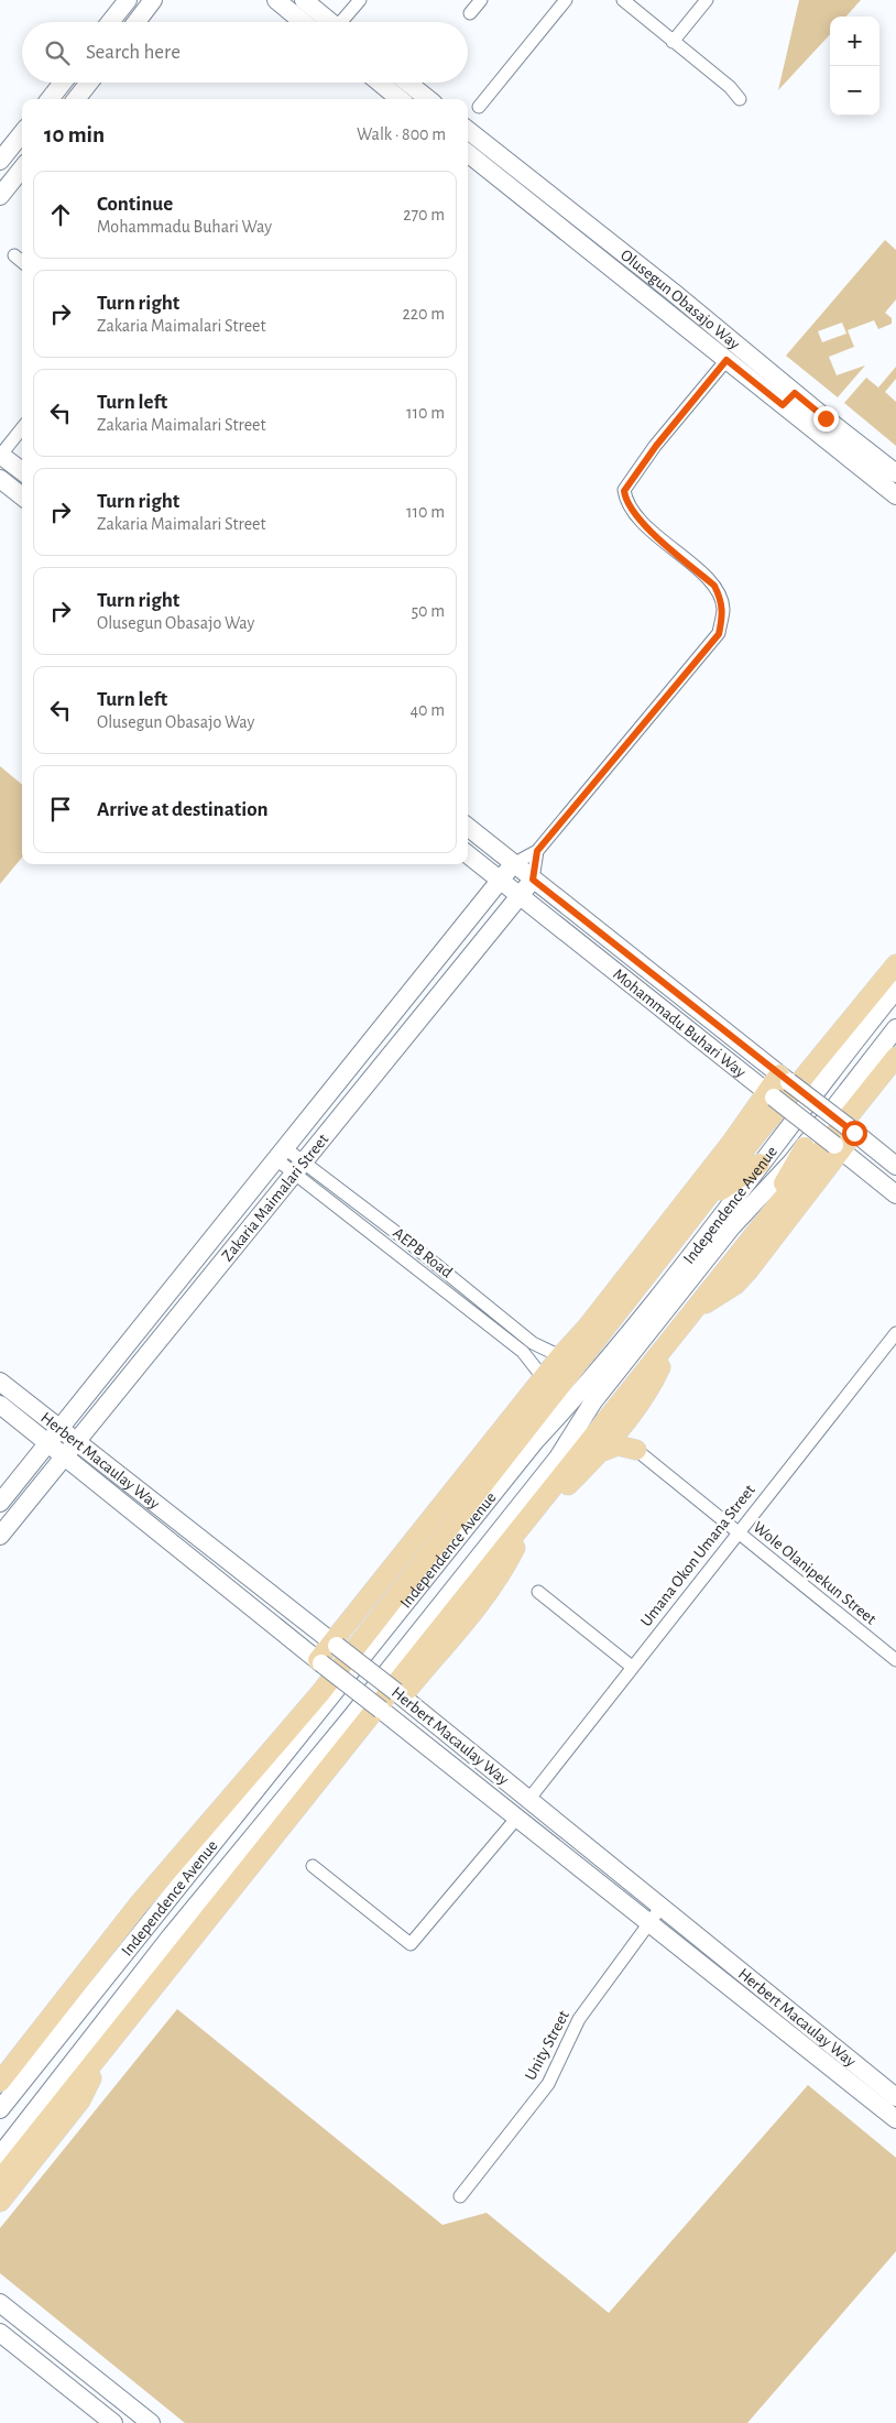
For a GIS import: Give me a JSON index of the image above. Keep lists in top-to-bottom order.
{
  "streets": {
    "main road": [
      "Olusegun Obasajo Way",
      "Mohammadu Buhari Way",
      "Zakaria Maimalari Street",
      "Independence Avenue",
      "Herbert Macaulay Way"
    ],
    "street": [
      "AEPB Road",
      "Umana Okon Umana Street",
      "Wole Olanipekun Street",
      "Unity Street"
    ]
  },
  "crossings": [
    ["Olusegun Obasajo Way", "Zakaria Maimalari Street"],
    ["Mohammadu Buhari Way", "Zakaria Maimalari Street"],
    ["Zakaria Maimalari Street", "AEPB Road"],
    ["Zakaria Maimalari Street", "Herbert Macaulay Way"],
    ["Herbert Macaulay Way", "Umana Okon Umana Street"],
    ["Herbert Macaulay Way", "Unity Street"],
    ["Umana Okon Umana Street", "Wole Olanipekun Street"]
  ],
  "page": {
    "map_buttons": ["+", "−"],
    "search": "Search here",
    "heading": ["10 min", "Walk · 800 m"],
    "list": [
      ["Continue", "Mohammadu Buhari Way", "270 m"],
      ["Turn right", "Zakaria Maimalari Street", "220 m"],
      ["Turn left", "Zakaria Maimalari Street", "110 m"],
      ["Turn right", "Zakaria Maimalari Street", "110 m"],
      ["Turn right", "Olusegun Obasajo Way", "50 m"],
      ["Turn left", "Olusegun Obasajo Way", "40 m"],
      "Arrive at destination"
    ]
  }
}
